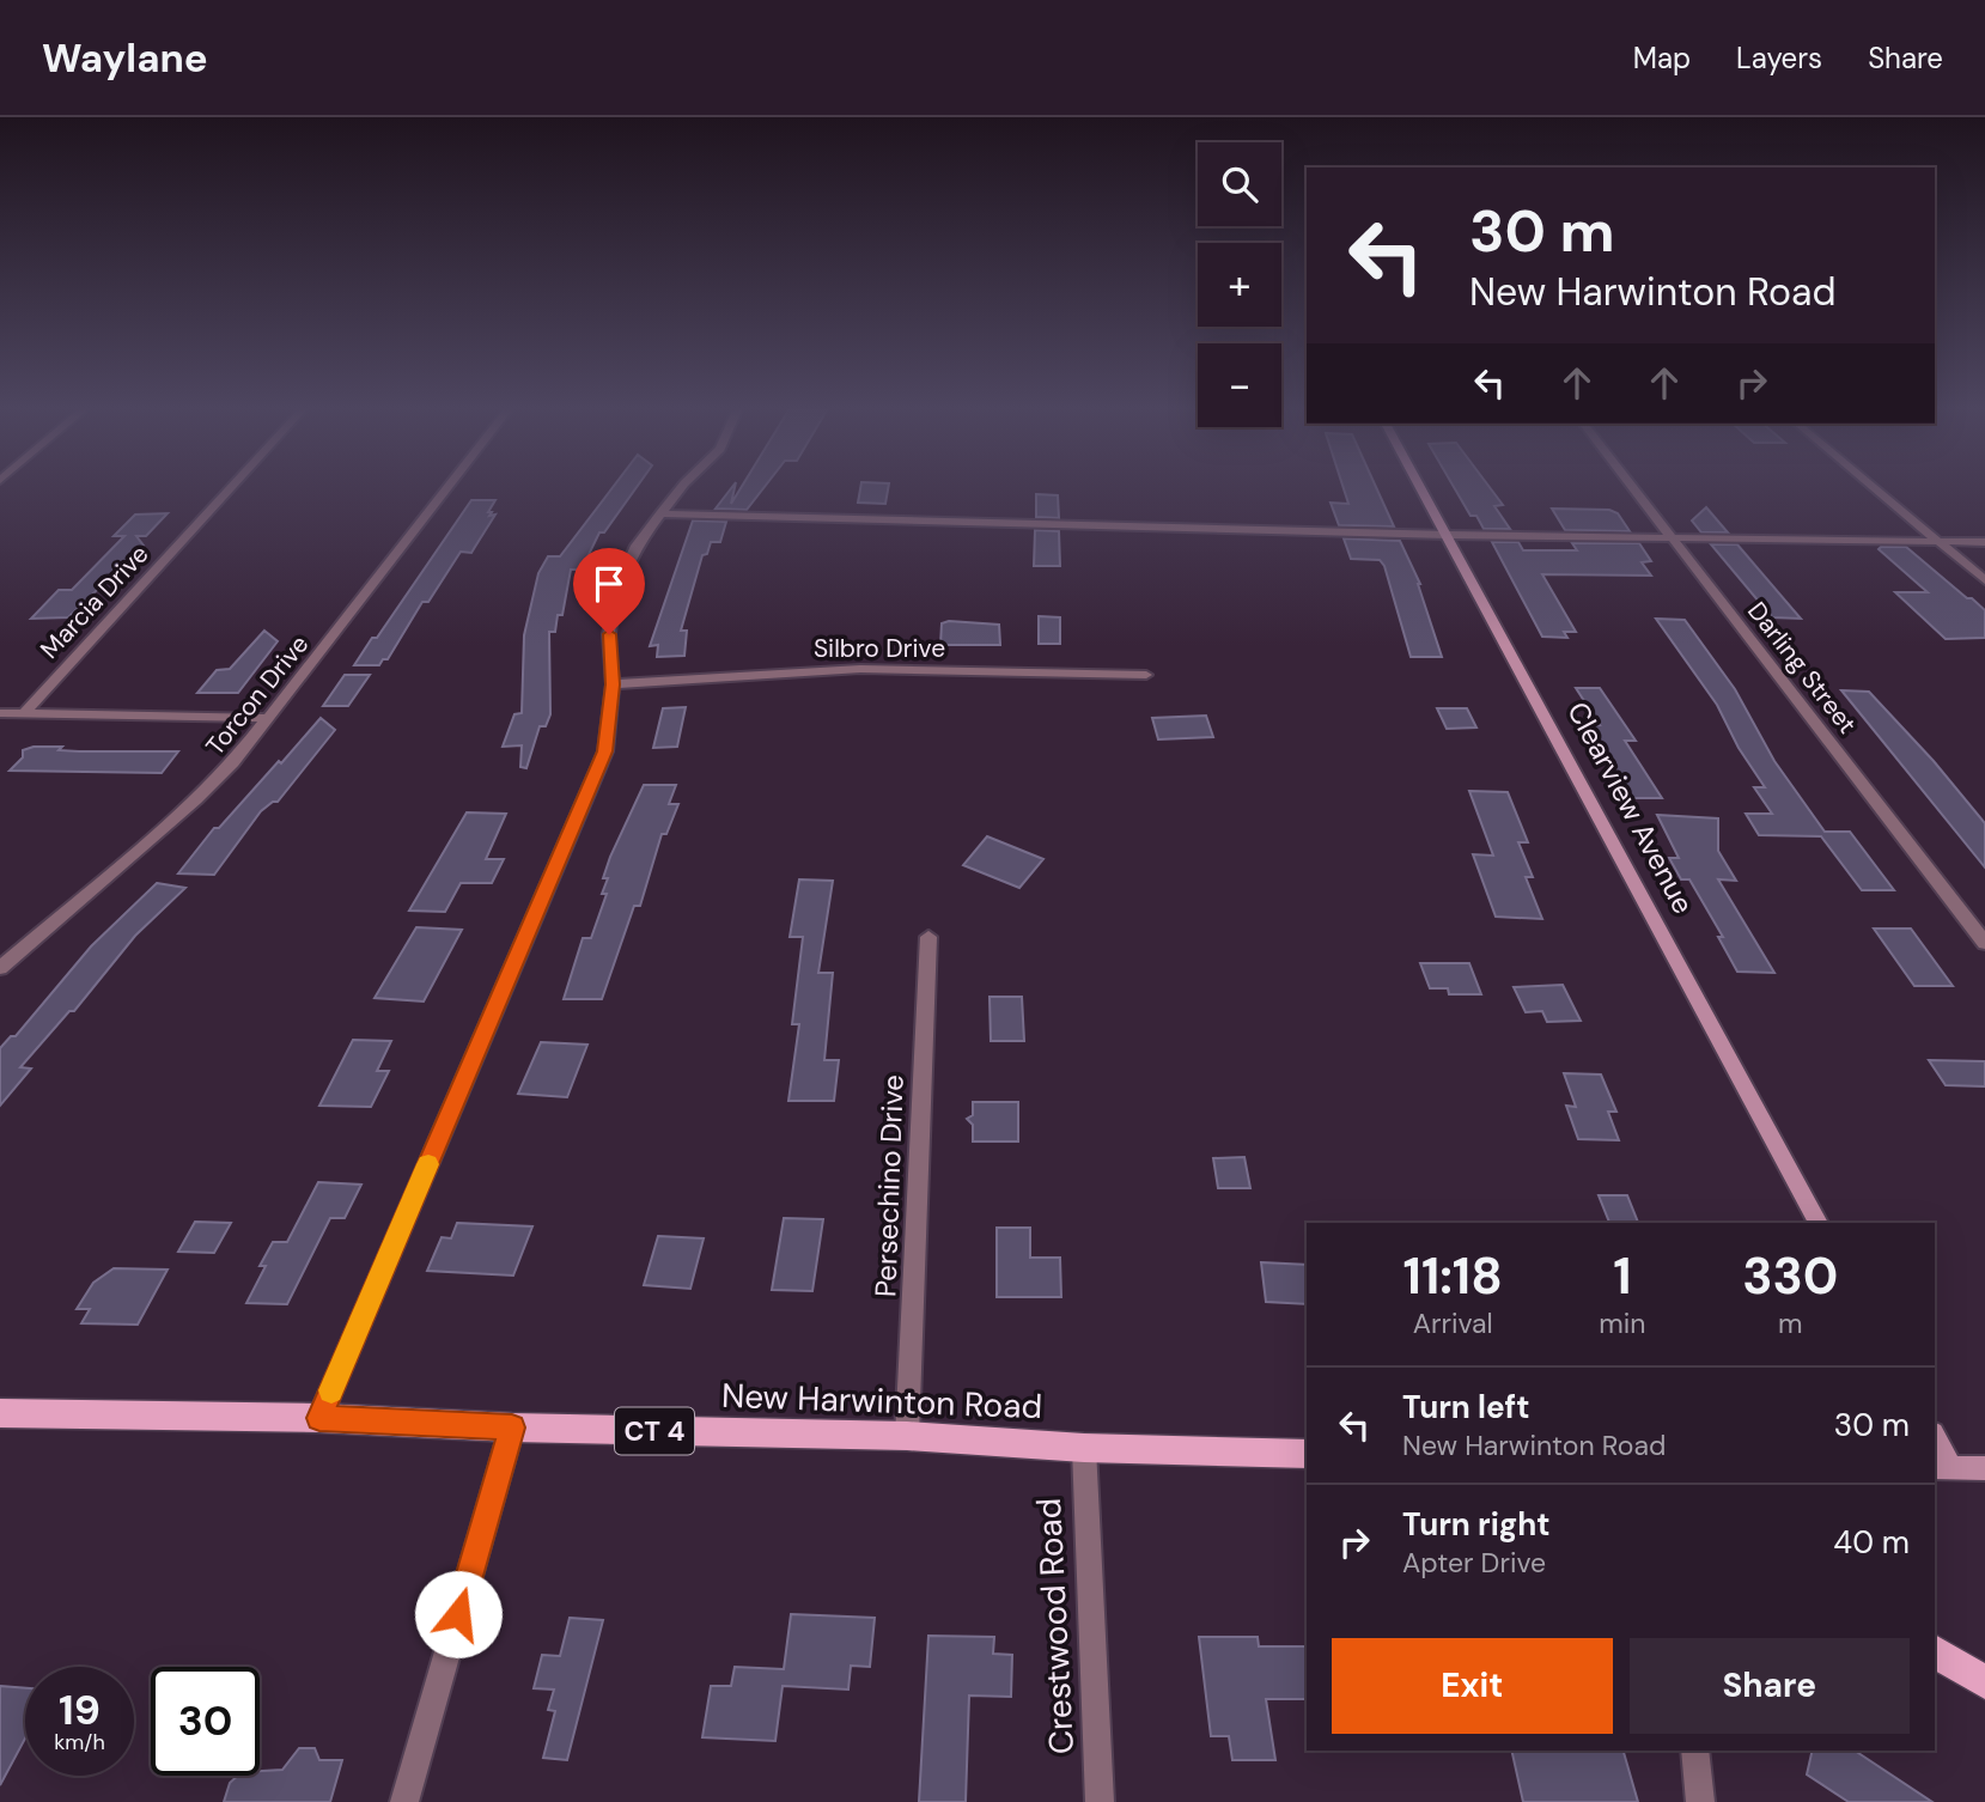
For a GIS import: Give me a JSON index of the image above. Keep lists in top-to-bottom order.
{
  "streets": {
    "main road": ["New Harwinton Road", "CT 4"],
    "street": [
      "Marcia Drive",
      "Silbro Drive",
      "Darling Street",
      "Torcon Drive",
      "Clearview Avenue",
      "Persechino Drive",
      "Crestwood Road"
    ]
  },
  "crossings": [
    ["Persechino Drive", "New Harwinton Road"],
    ["New Harwinton Road", "Crestwood Road"]
  ],
  "page": {
    "header": "Waylane",
    "nav": ["Map", "Layers", "Share"],
    "map_buttons": ["+", "−"],
    "turn": ["30 m", "New Harwinton Road"],
    "eta": [
      "11:18",
      "Arrival",
      "1",
      "min",
      "330",
      "m"
    ],
    "list": [
      {
        "name": "Turn left",
        "note": "New Harwinton Road",
        "value": "30 m"
      },
      {
        "name": "Turn right",
        "note": "Apter Drive",
        "value": "40 m"
      }
    ],
    "buttons": ["Exit", "Share"],
    "speed": "19 km/h",
    "limit": "30"
  }
}
